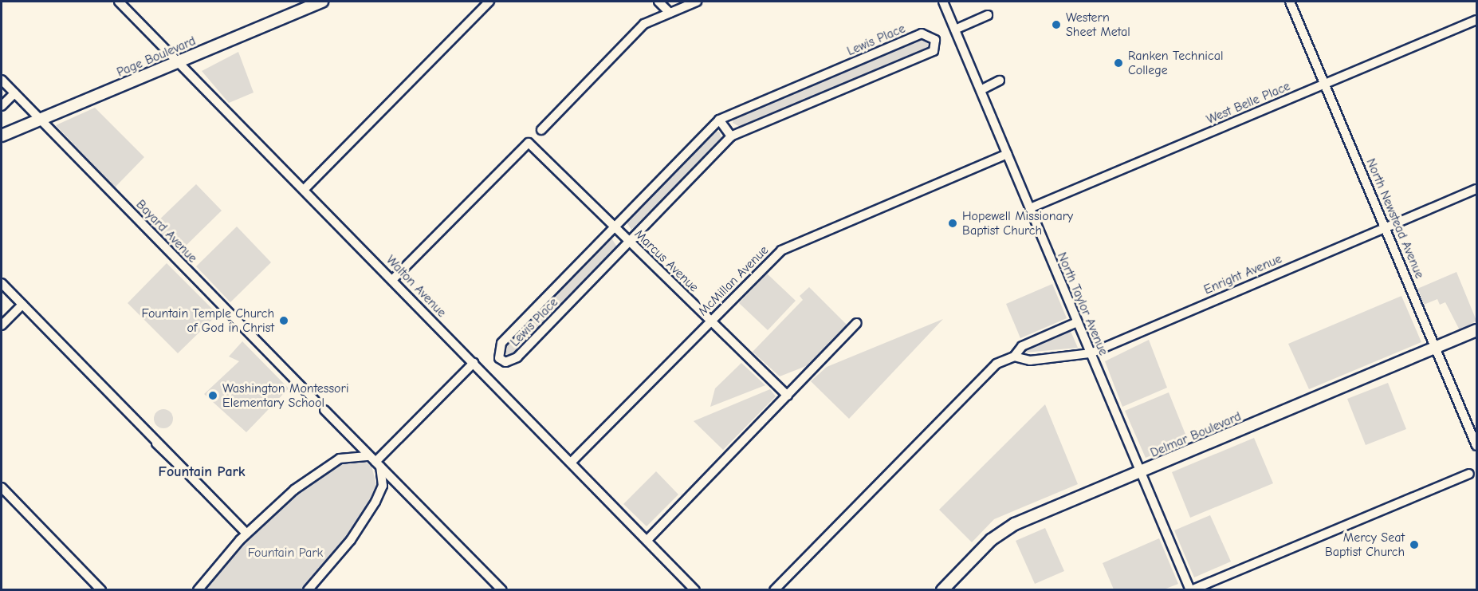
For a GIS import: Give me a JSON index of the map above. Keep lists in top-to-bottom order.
{
  "streets": {
    "main road": ["Page Boulevard", "Delmar Boulevard"],
    "street": [
      "Lewis Place",
      "West Belle Place",
      "North Newstead Avenue",
      "Bayard Avenue",
      "Marcus Avenue",
      "Enright Avenue",
      "McMillan Avenue",
      "Walton Avenue",
      "North Taylor Avenue"
    ]
  },
  "crossings": [
    ["Lewis Place", "Marcus Avenue"],
    ["Page Boulevard", "Bayard Avenue"],
    ["Page Boulevard", "Walton Avenue"],
    ["West Belle Place", "North Newstead Avenue"],
    ["West Belle Place", "North Taylor Avenue"],
    ["North Newstead Avenue", "Enright Avenue"],
    ["North Newstead Avenue", "Delmar Boulevard"],
    ["Marcus Avenue", "McMillan Avenue"],
    ["Marcus Avenue", "Walton Avenue"],
    ["Enright Avenue", "North Taylor Avenue"],
    ["McMillan Avenue", "Walton Avenue"],
    ["McMillan Avenue", "North Taylor Avenue"],
    ["North Taylor Avenue", "Delmar Boulevard"]
  ],
  "districts": ["Fountain Park"],
  "parks": ["Fountain Park"],
  "places": [
    "Western Sheet Metal",
    "Ranken Technical College",
    "Hopewell Missionary Baptist Church",
    "Fountain Temple Church of God in Christ",
    "Washington Montessori Elementary School",
    "Mercy Seat Baptist Church"
  ]
}
